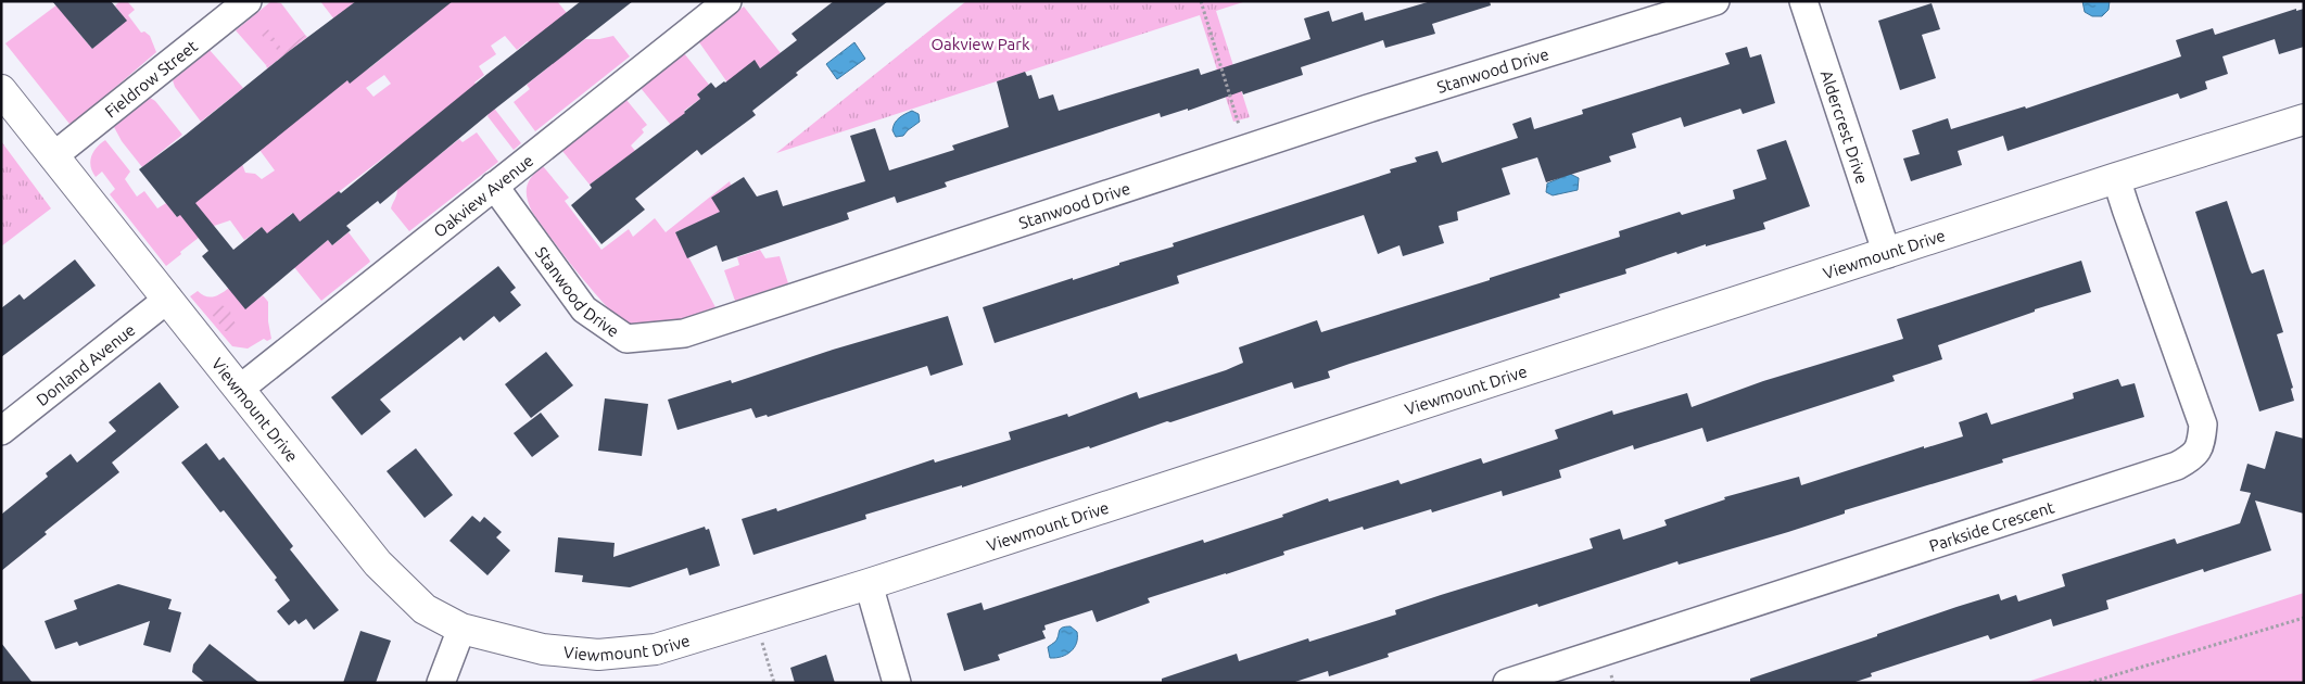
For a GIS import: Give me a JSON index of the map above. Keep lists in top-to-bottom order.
{
  "streets": {
    "street": [
      "Stanwood Drive",
      "Fieldrow Street",
      "Aldercrest Drive",
      "Oakview Avenue",
      "Viewmount Drive",
      "Donland Avenue",
      "Parkside Crescent"
    ]
  },
  "crossings": [
    ["Stanwood Drive", "Oakview Avenue"],
    ["Fieldrow Street", "Viewmount Drive"],
    ["Aldercrest Drive", "Viewmount Drive"],
    ["Oakview Avenue", "Viewmount Drive"],
    ["Viewmount Drive", "Donland Avenue"],
    ["Viewmount Drive", "Parkside Crescent"]
  ],
  "parks": ["Oakview Park"]
}
